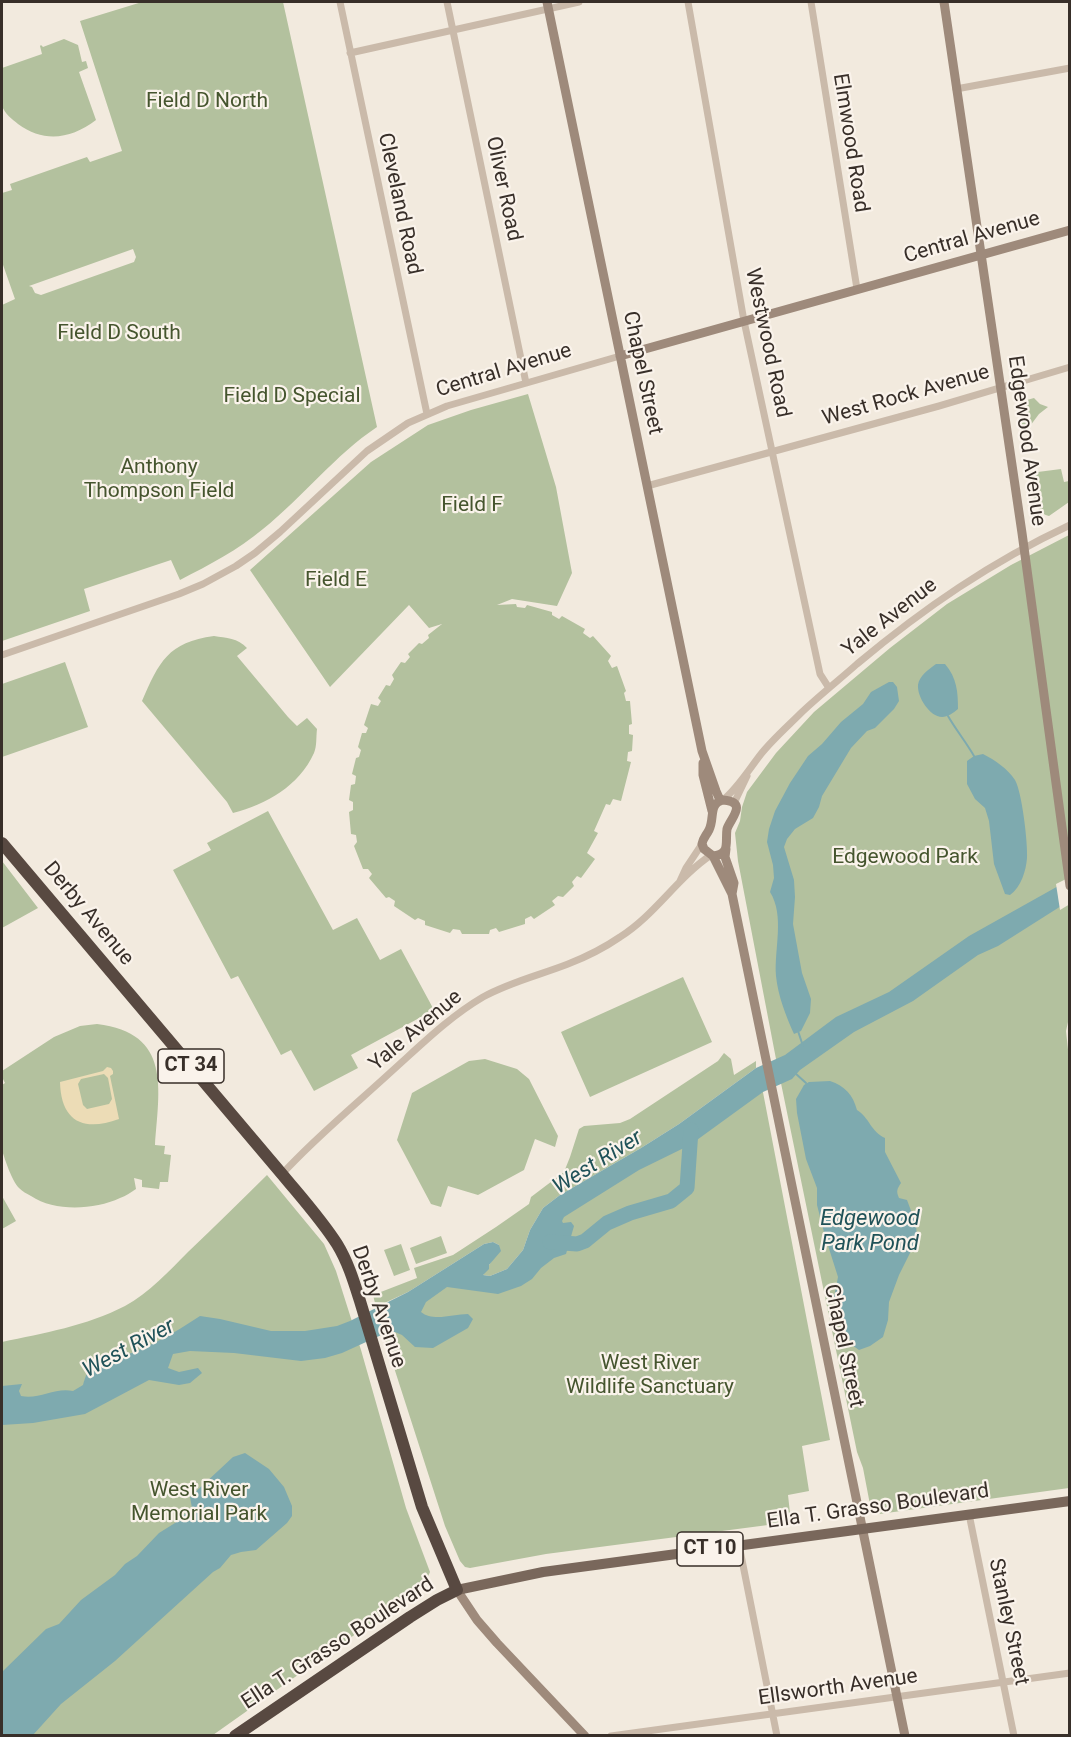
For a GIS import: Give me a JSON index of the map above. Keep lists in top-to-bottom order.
{
  "streets": {
    "highway": [
      "Derby Avenue",
      "CT 34",
      "Ella T. Grasso Boulevard",
      "CT 10"
    ],
    "street": [
      "Elmwood Road",
      "Oliver Road",
      "Cleveland Road",
      "Central Avenue",
      "Westwood Road",
      "Chapel Street",
      "West Rock Avenue",
      "Edgewood Avenue",
      "Yale Avenue",
      "Stanley Street",
      "Ellsworth Avenue"
    ]
  },
  "crossings": [
    ["Elmwood Road", "Central Avenue"],
    ["Oliver Road", "Central Avenue"],
    ["Cleveland Road", "Central Avenue"],
    ["Central Avenue", "Westwood Road"],
    ["Central Avenue", "Chapel Street"],
    ["Central Avenue", "Edgewood Avenue"],
    ["Westwood Road", "West Rock Avenue"],
    ["Westwood Road", "Yale Avenue"],
    ["Chapel Street", "West Rock Avenue"],
    ["Chapel Street", "Yale Avenue"],
    ["Chapel Street", "Ella T. Grasso Boulevard"],
    ["Chapel Street", "Ellsworth Avenue"],
    ["West Rock Avenue", "Edgewood Avenue"],
    ["Edgewood Avenue", "Yale Avenue"],
    ["Yale Avenue", "Derby Avenue"],
    ["Derby Avenue", "Ella T. Grasso Boulevard"],
    ["Ella T. Grasso Boulevard", "Stanley Street"],
    ["Stanley Street", "Ellsworth Avenue"]
  ],
  "water": ["West River", "Edgewood Park Pond"],
  "parks": [
    "Field D North",
    "Field D South",
    "Field D Special",
    "Anthony Thompson Field",
    "Field F",
    "Field E",
    "Edgewood Park",
    "West River Wildlife Sanctuary",
    "West River Memorial Park"
  ]
}
